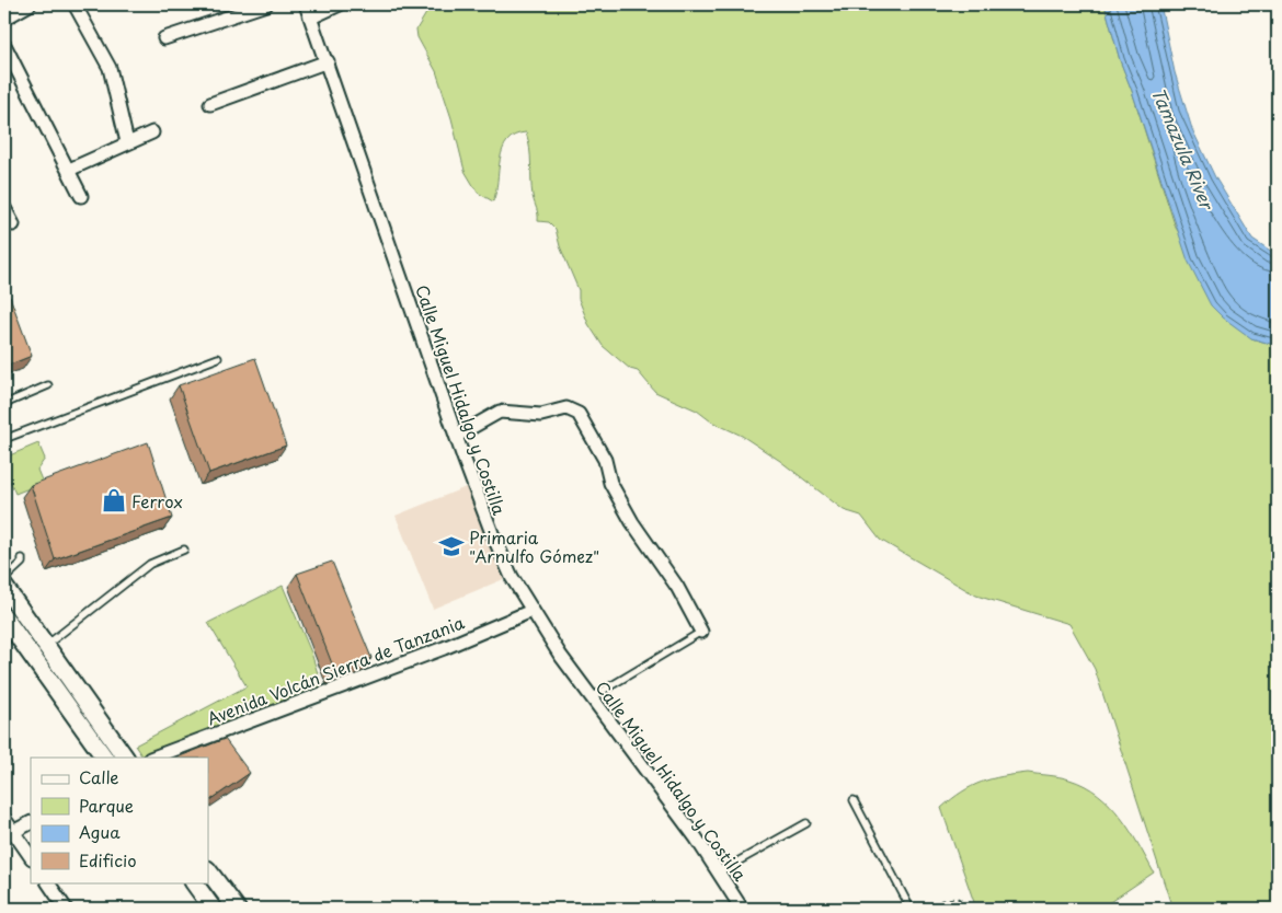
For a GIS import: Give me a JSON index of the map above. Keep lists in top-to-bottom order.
{
  "streets": {
    "street": ["Calle Miguel Hidalgo y Costilla", "Avenida Volcán Sierra de Tanzania"]
  },
  "crossings": [
    ["Calle Miguel Hidalgo y Costilla", "Avenida Volcán Sierra de Tanzania"]
  ],
  "water": ["Tamazula River"],
  "places": {
    "shop": ["Ferrox"],
    "school or university": ["Primaria \"Arnulfo Gómez\""]
  },
  "legend": [
    "Calle",
    "Parque",
    "Agua",
    "Edificio"
  ]
}
